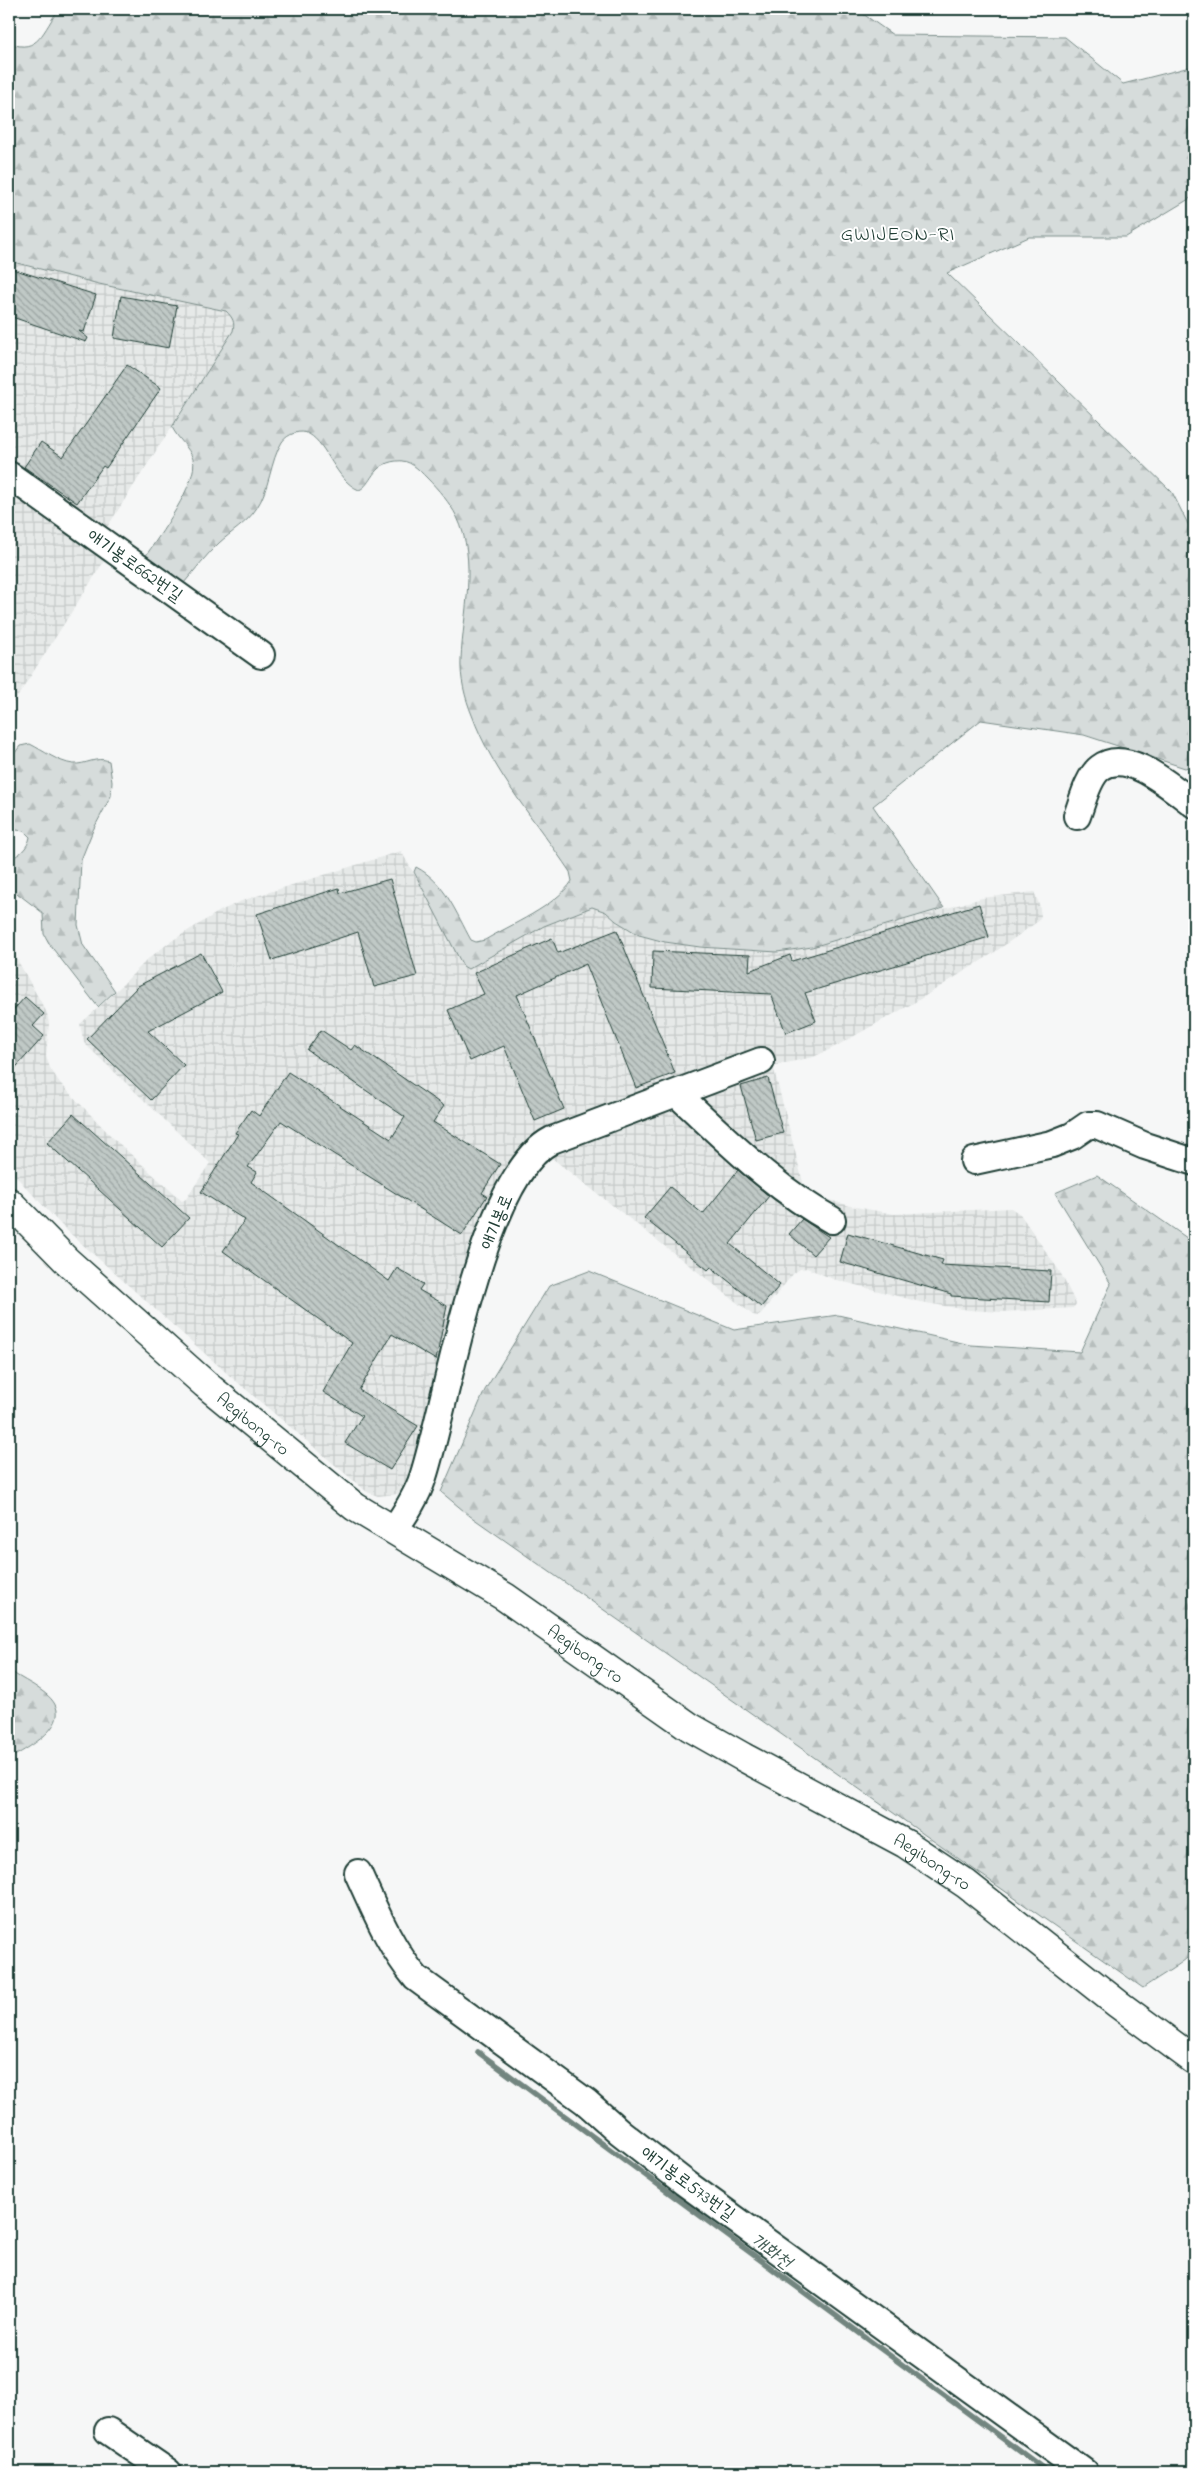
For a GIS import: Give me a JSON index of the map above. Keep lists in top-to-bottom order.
{
  "streets": {
    "main road": ["Aegibong-ro"],
    "lane": ["애기봉로662번길", "애기봉로", "애기봉로573번길"]
  },
  "crossings": [
    ["애기봉로", "Aegibong-ro"]
  ],
  "districts": ["GWIJEON-RI"],
  "water": ["개화천"]
}
